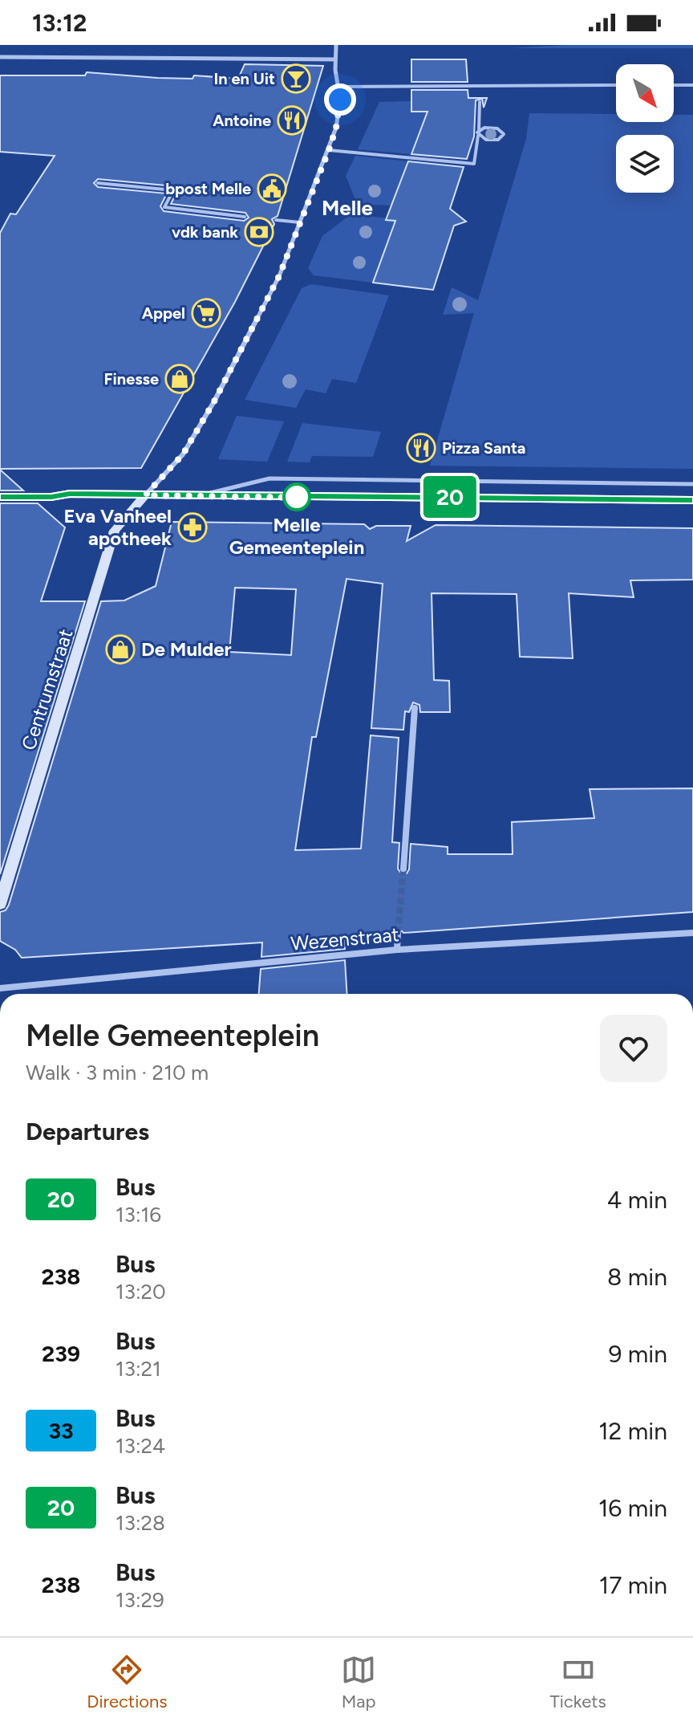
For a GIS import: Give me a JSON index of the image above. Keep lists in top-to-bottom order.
{
  "streets": {
    "main road": ["Centrumstraat"],
    "street": ["Wezenstraat"]
  },
  "districts": ["Melle"],
  "places": {
    "bar": ["In en Uit"],
    "restaurant": ["Antoine", "Pizza Santa"],
    "public building": ["bpost Melle"],
    "bank": ["vdk bank"],
    "supermarket": ["Appel"],
    "shop": ["Finesse", "De Mulder"],
    "other": ["Melle Gemeenteplein"],
    "pharmacy": ["Eva Vanheel apotheek"]
  },
  "lines": ["bus line 20"],
  "north": "bottom right",
  "page": {
    "status": "13:12",
    "on_map": "20",
    "heading": [
      ["Melle Gemeenteplein", "Walk · 3 min · 210 m"],
      "Departures"
    ],
    "list": [
      {
        "mark": "20",
        "name": "Bus",
        "note": "13:16",
        "value": "4 min"
      },
      {
        "mark": "238",
        "name": "Bus",
        "note": "13:20",
        "value": "8 min"
      },
      {
        "mark": "239",
        "name": "Bus",
        "note": "13:21",
        "value": "9 min"
      },
      {
        "mark": "33",
        "name": "Bus",
        "note": "13:24",
        "value": "12 min"
      },
      {
        "mark": "20",
        "name": "Bus",
        "note": "13:28",
        "value": "16 min"
      },
      {
        "mark": "238",
        "name": "Bus",
        "note": "13:29",
        "value": "17 min"
      }
    ],
    "tabs": ["Directions", "Map", "Tickets"]
  }
}
